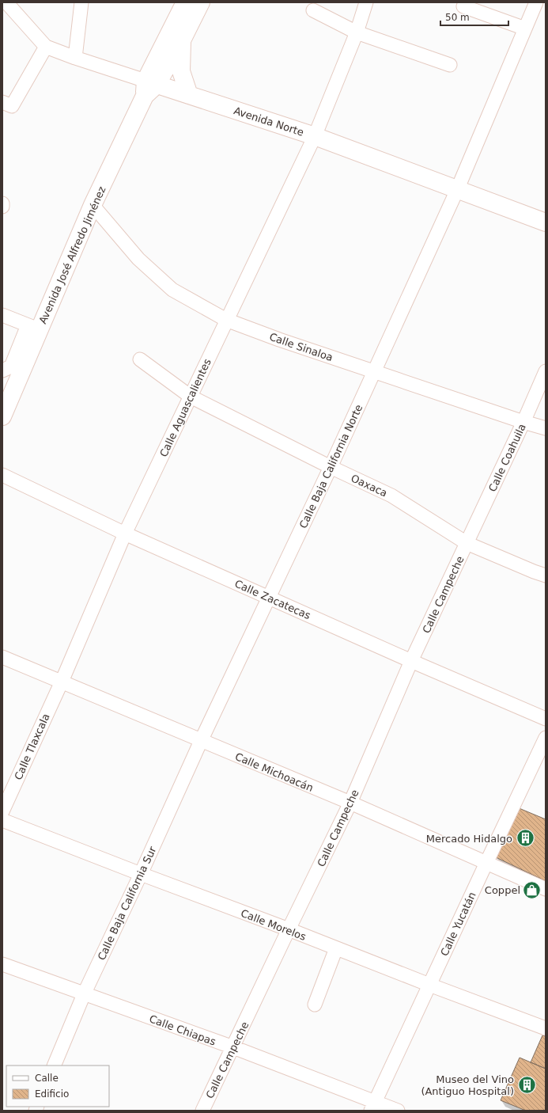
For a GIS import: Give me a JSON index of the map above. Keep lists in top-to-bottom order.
{
  "streets": {
    "main road": ["Avenida Norte", "Avenida José Alfredo Jiménez"],
    "street": [
      "Calle Sinaloa",
      "Calle Aguascalientes",
      "Calle Coahuila",
      "Calle Baja California Norte",
      "Oaxaca",
      "Calle Campeche",
      "Calle Zacatecas",
      "Calle Tlaxcala",
      "Calle Michoacán",
      "Calle Baja California Sur",
      "Calle Yucatán",
      "Calle Morelos",
      "Calle Chiapas"
    ]
  },
  "crossings": [
    ["Avenida Norte", "Avenida José Alfredo Jiménez"],
    ["Avenida Norte", "Calle Aguascalientes"],
    ["Avenida Norte", "Calle Baja California Norte"],
    ["Avenida José Alfredo Jiménez", "Calle Sinaloa"],
    ["Calle Sinaloa", "Calle Aguascalientes"],
    ["Calle Sinaloa", "Calle Coahuila"],
    ["Calle Sinaloa", "Calle Baja California Norte"],
    ["Calle Aguascalientes", "Oaxaca"],
    ["Calle Aguascalientes", "Calle Zacatecas"],
    ["Calle Aguascalientes", "Calle Tlaxcala"],
    ["Calle Aguascalientes", "Calle Michoacán"],
    ["Calle Coahuila", "Oaxaca"],
    ["Calle Coahuila", "Calle Campeche"],
    ["Calle Baja California Norte", "Oaxaca"],
    ["Calle Baja California Norte", "Calle Zacatecas"],
    ["Calle Baja California Norte", "Calle Michoacán"],
    ["Calle Baja California Norte", "Calle Baja California Sur"],
    ["Oaxaca", "Calle Campeche"],
    ["Calle Campeche", "Calle Zacatecas"],
    ["Calle Campeche", "Calle Michoacán"],
    ["Calle Campeche", "Calle Morelos"],
    ["Calle Campeche", "Calle Chiapas"],
    ["Calle Tlaxcala", "Calle Michoacán"],
    ["Calle Michoacán", "Calle Baja California Sur"],
    ["Calle Michoacán", "Calle Yucatán"],
    ["Calle Baja California Sur", "Calle Morelos"],
    ["Calle Baja California Sur", "Calle Chiapas"],
    ["Calle Yucatán", "Calle Morelos"],
    ["Calle Yucatán", "Calle Chiapas"]
  ],
  "places": {
    "building": ["Mercado Hidalgo", "Museo del Vino (Antiguo Hospital)"],
    "shop": ["Coppel"]
  },
  "legend": ["Calle", "Edificio"],
  "scale_bar": "50 m"
}
